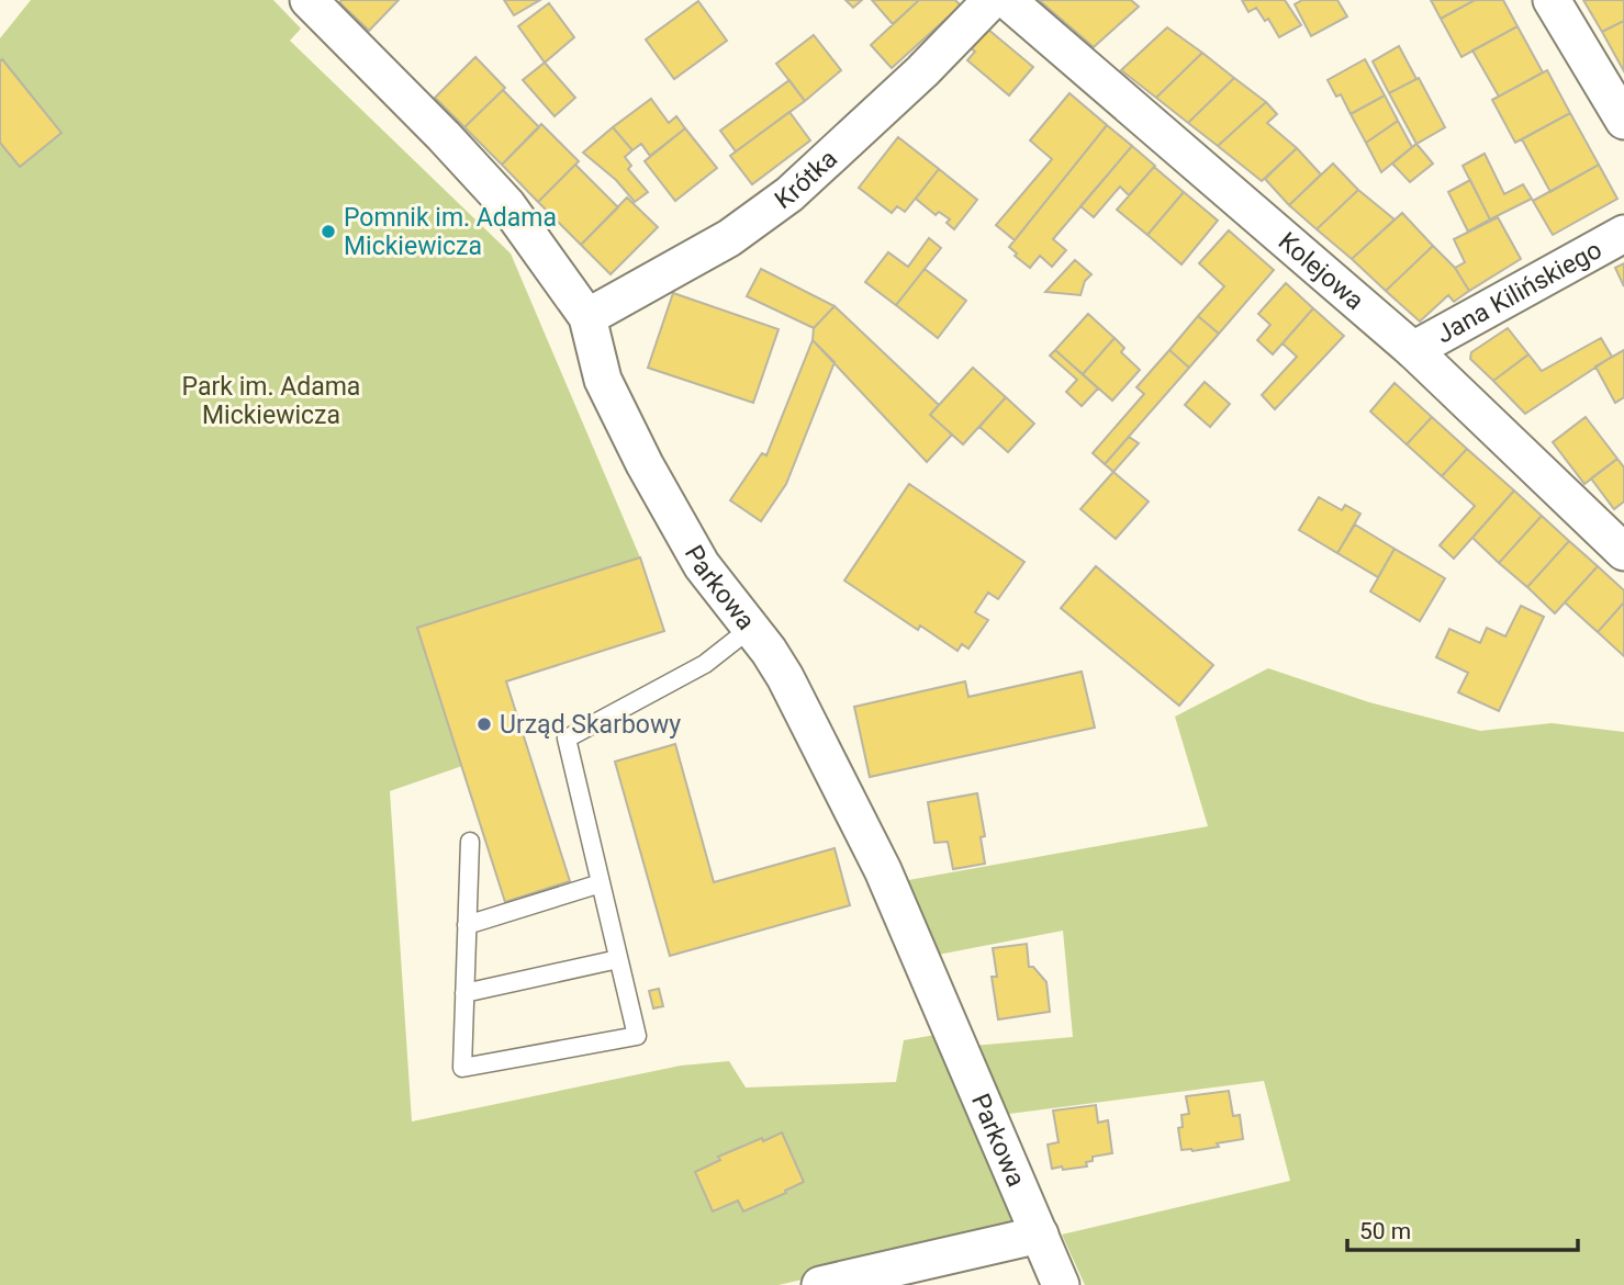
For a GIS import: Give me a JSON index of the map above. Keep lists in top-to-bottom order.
{
  "streets": {
    "street": [
      "Krótka",
      "Kolejowa",
      "Jana Kilińskiego",
      "Parkowa"
    ]
  },
  "crossings": [
    ["Krótka", "Parkowa"],
    ["Kolejowa", "Jana Kilińskiego"]
  ],
  "parks": ["Park im. Adama Mickiewicza"],
  "places": ["Pomnik im. Adama Mickiewicza", "Urząd Skarbowy"],
  "scale_bar": "50 m"
}
